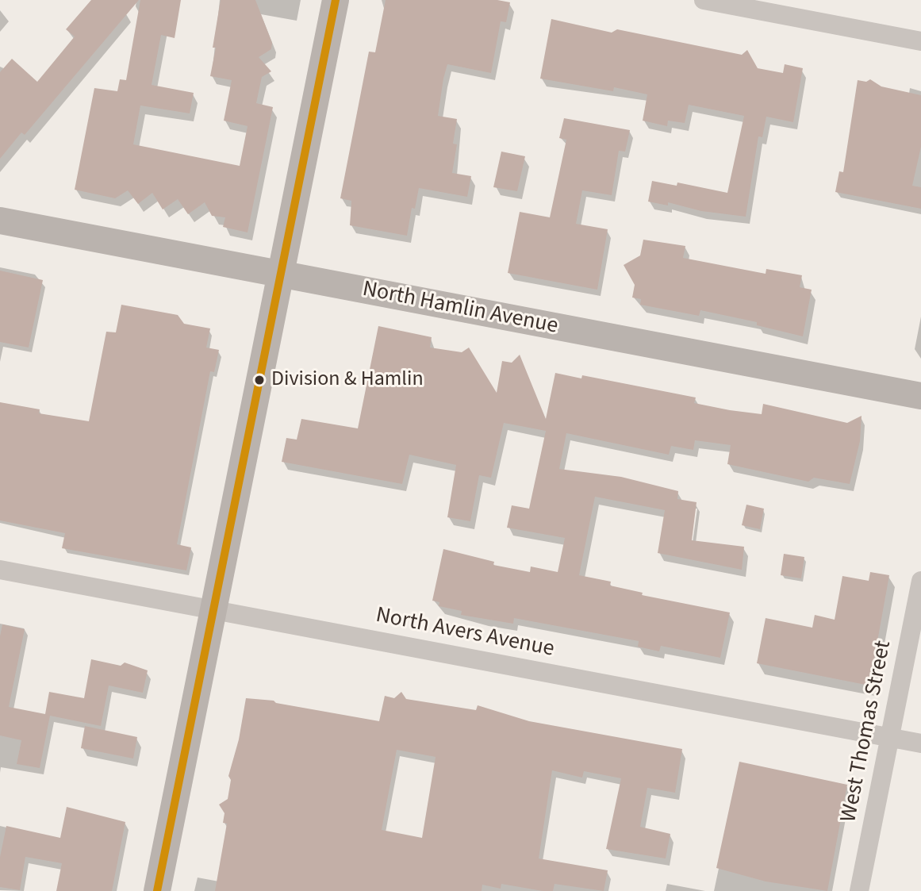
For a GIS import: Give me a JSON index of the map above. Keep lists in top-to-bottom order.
{
  "streets": {
    "street": ["North Hamlin Avenue", "North Avers Avenue", "West Thomas Street"]
  },
  "crossings": [
    ["North Avers Avenue", "West Thomas Street"]
  ],
  "places": ["Division & Hamlin"]
}
